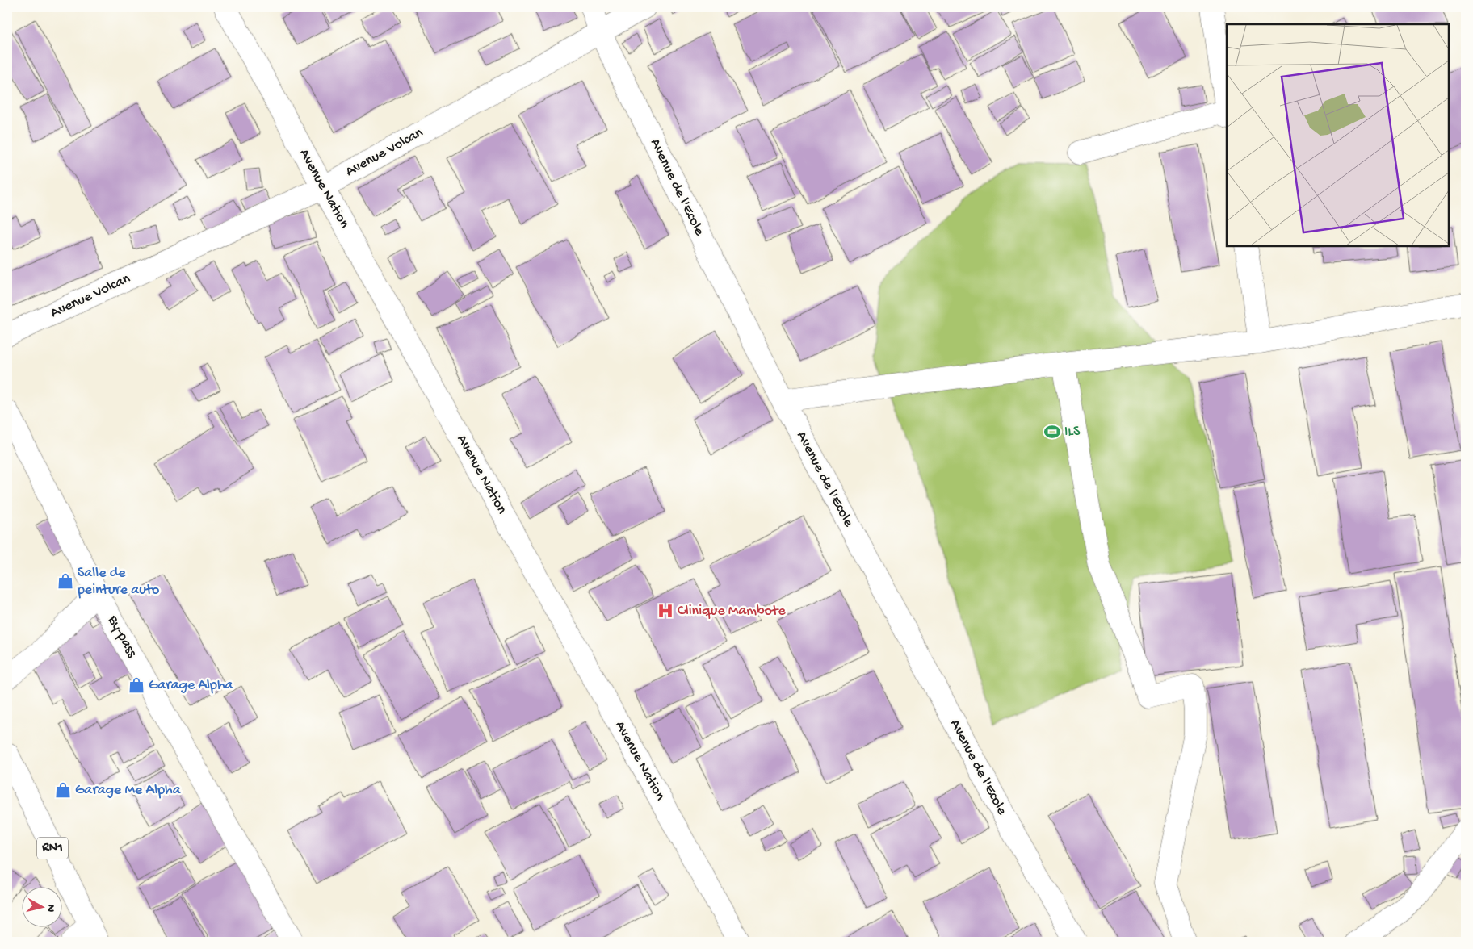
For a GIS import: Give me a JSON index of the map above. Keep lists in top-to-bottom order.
{
  "streets": {
    "main road": [
      "Avenue Volcan",
      "Avenue de l'Ecole",
      "Avenue Nation",
      "By-pass",
      "RN1"
    ]
  },
  "crossings": [
    ["Avenue Volcan", "Avenue de l'Ecole"],
    ["Avenue Volcan", "Avenue Nation"]
  ],
  "places": {
    "sports": ["ILS"],
    "shop": ["Salle de peinture auto", "Garage Alpha", "Garage Me Alpha"],
    "hospital": ["Clinique Mambote"]
  },
  "north": "right"
}
